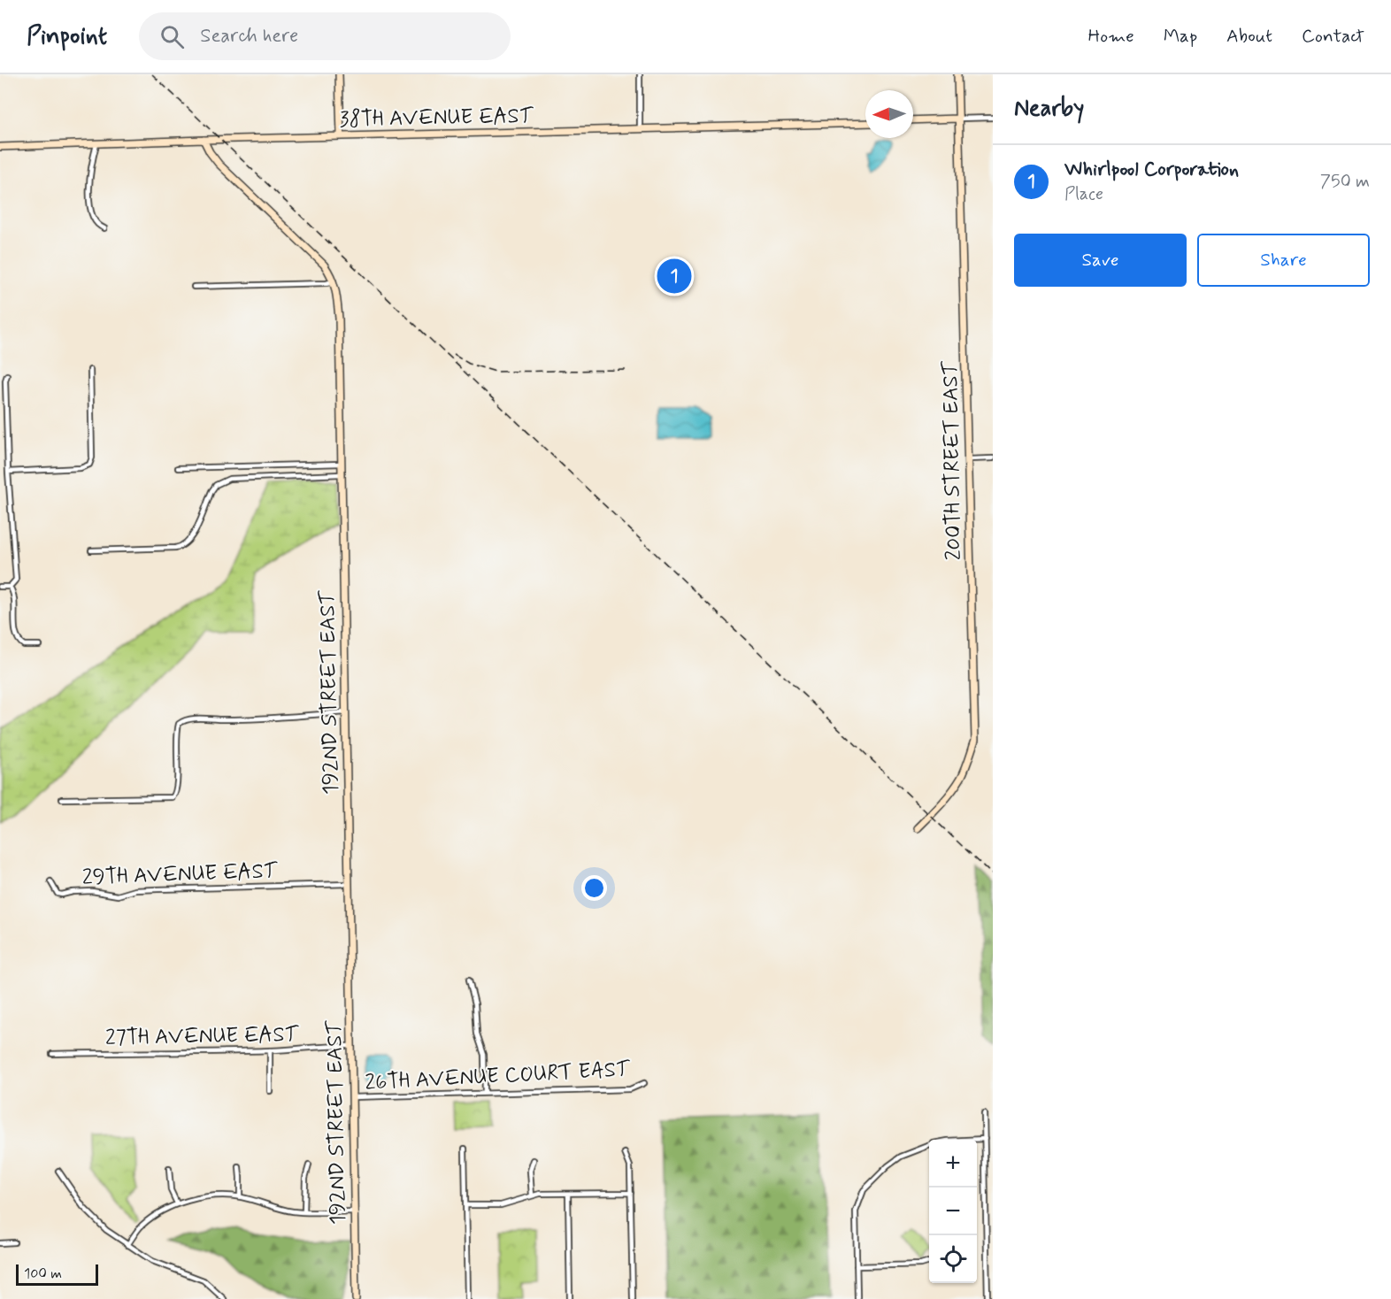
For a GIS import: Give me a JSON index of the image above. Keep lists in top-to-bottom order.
{
  "streets": {
    "street": [
      "38TH AVENUE EAST",
      "200TH STREET EAST",
      "192ND STREET EAST",
      "29TH AVENUE EAST",
      "27TH AVENUE EAST",
      "26TH AVENUE COURT EAST"
    ]
  },
  "crossings": [
    ["38TH AVENUE EAST", "192ND STREET EAST"],
    ["192ND STREET EAST", "29TH AVENUE EAST"],
    ["192ND STREET EAST", "27TH AVENUE EAST"],
    ["192ND STREET EAST", "26TH AVENUE COURT EAST"]
  ],
  "scale_bar": "100 m",
  "north": "left",
  "page": {
    "header": "Pinpoint",
    "search": "Search here",
    "nav": [
      "Home",
      "Map",
      "About",
      "Contact"
    ],
    "heading": "Nearby",
    "list": [
      {
        "mark": "1",
        "name": "Whirlpool Corporation",
        "note": "Place",
        "value": "750 m"
      }
    ],
    "buttons": ["Save", "Share"],
    "pins": "1",
    "map_buttons": ["+", "−"],
    "scale": "100 m"
  }
}
